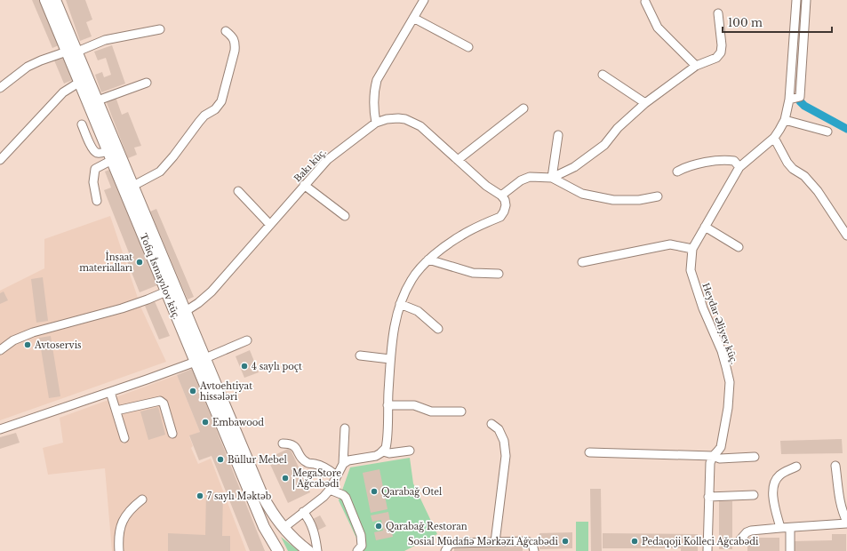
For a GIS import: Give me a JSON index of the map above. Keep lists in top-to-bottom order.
{
  "streets": {
    "main road": ["Tofiq İsmayılov küç."],
    "street": ["Bakı küç.", "Heydar Əliyev küç."]
  },
  "places": [
    "İnşaat materialları",
    "Avtoservis",
    "4 saylı poçt",
    "Avtoehtiyat hissələri",
    "Embawood",
    "Büllur Mebel",
    "MegaStore | Ağcabədi",
    "Qarabağ Otel",
    "7 saylı Məktəb",
    "Qarabağ Restoran",
    "Sosial Müdafiə Mərkəzi Ağcabədi",
    "Pedaqoji Kolleci Ağcabədi"
  ],
  "scale_bar": "100 m"
}
